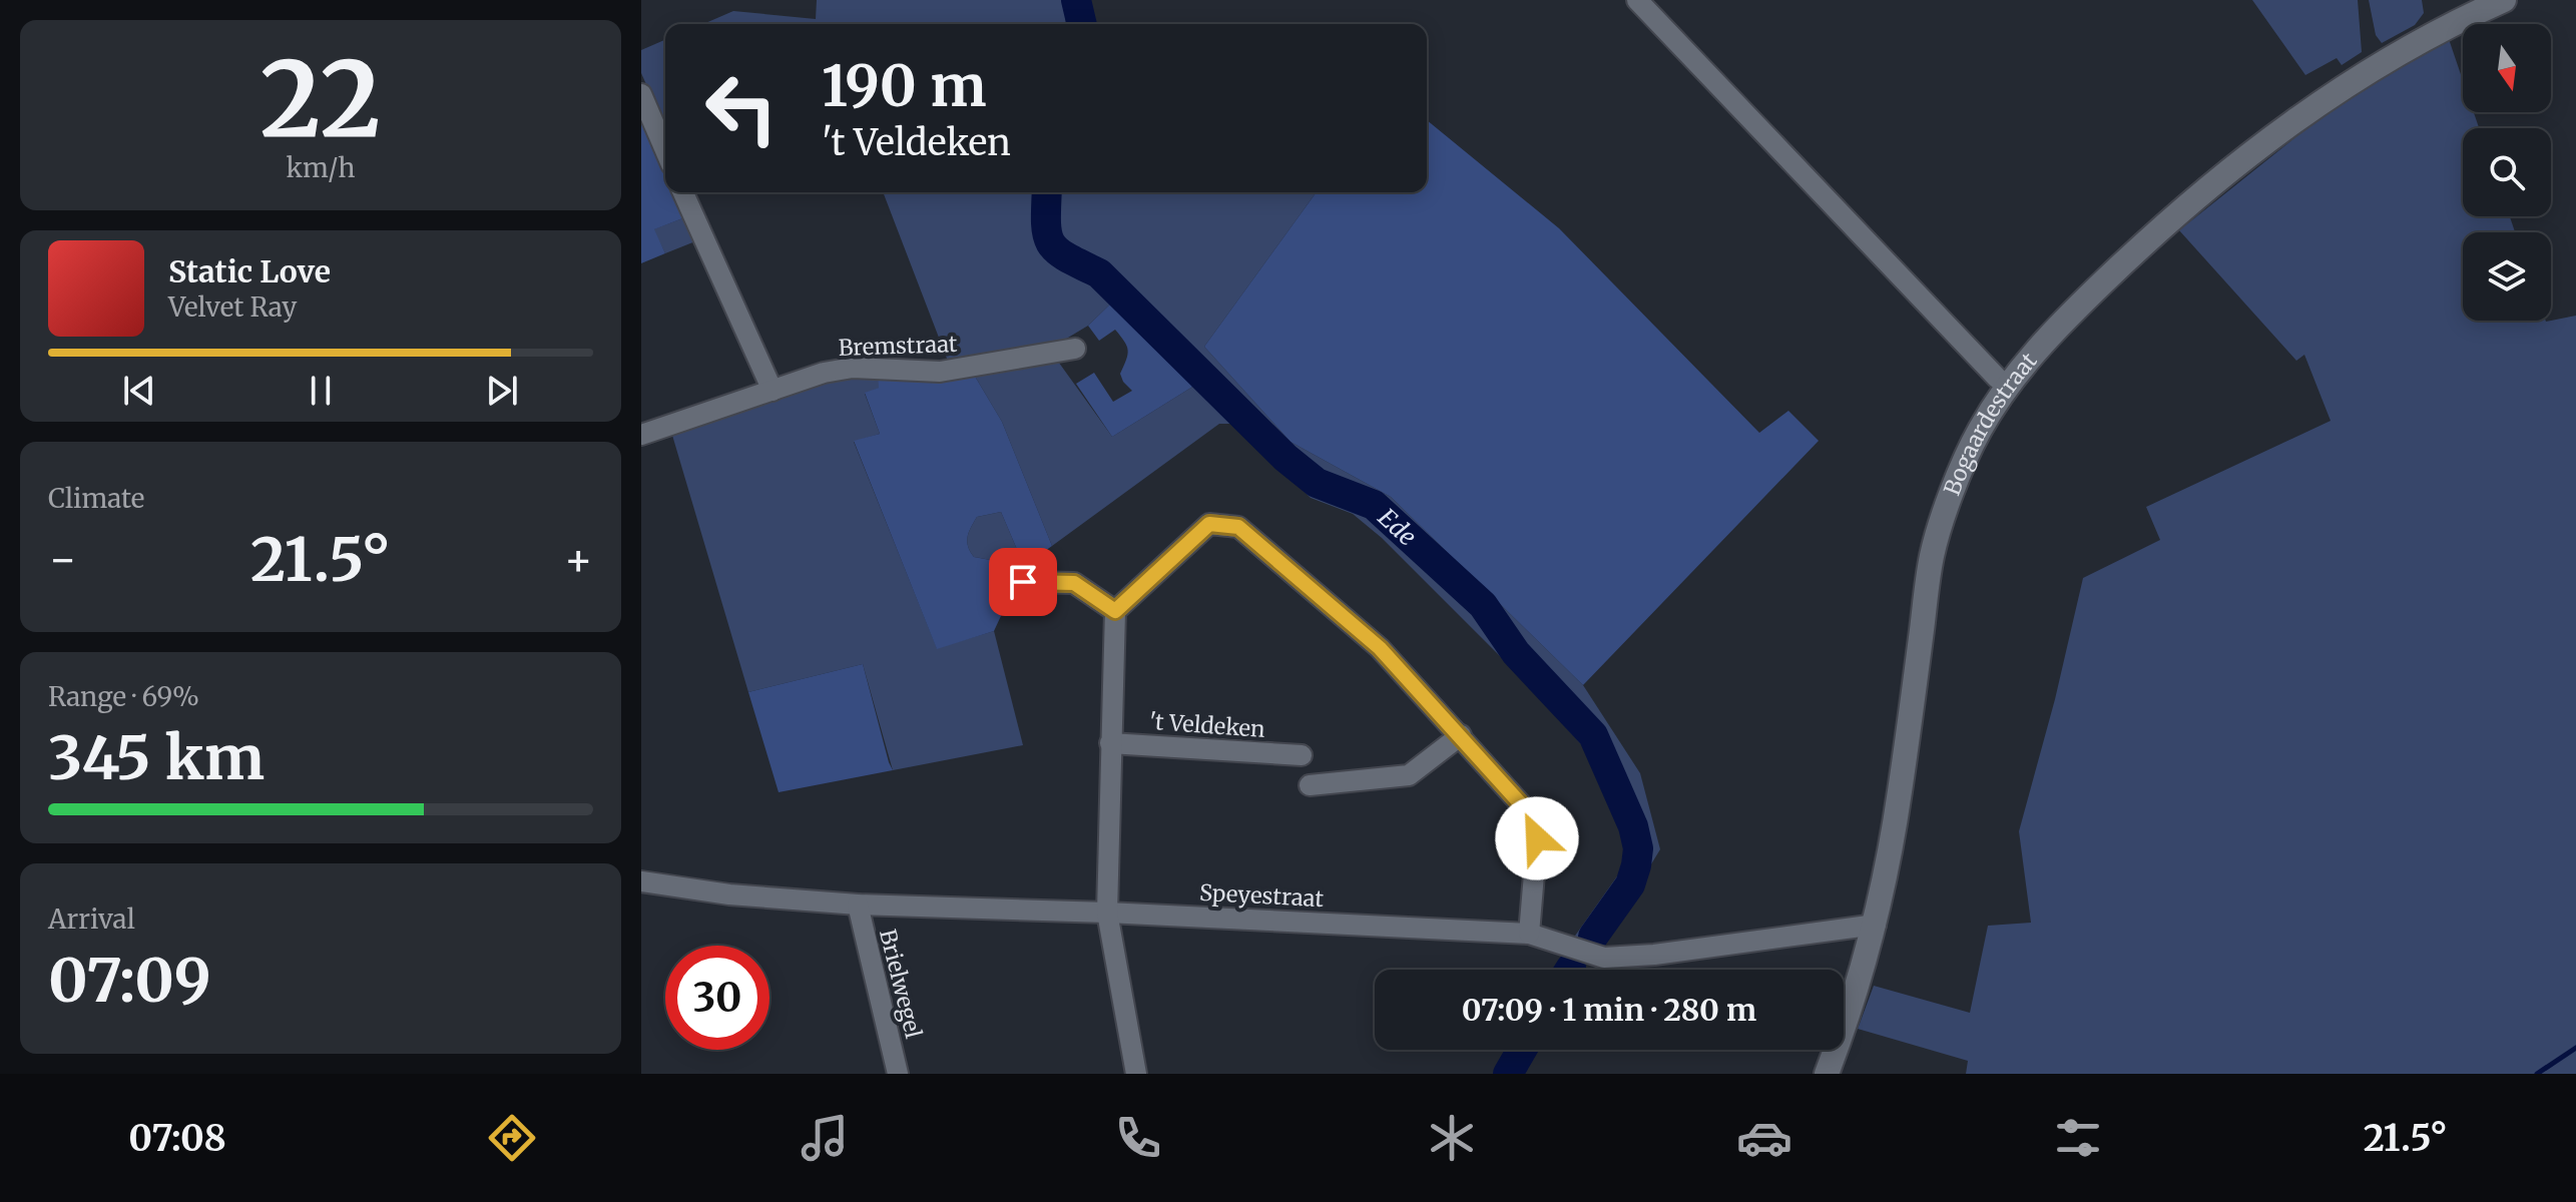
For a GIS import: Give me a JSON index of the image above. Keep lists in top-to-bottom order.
{
  "streets": {
    "street": [
      "Bremstraat",
      "Bogaardestraat",
      "'t Veldeken",
      "Speyestraat",
      "Brielwegel"
    ]
  },
  "crossings": [
    ["Bogaardestraat", "Speyestraat"],
    ["Speyestraat", "Brielwegel"]
  ],
  "water": ["Ede"],
  "north": "bottom",
  "page": {
    "tile": [
      ["22", "km/h"],
      "Climate",
      ["Range · 69%", "345 km"],
      ["Arrival", "07:09"]
    ],
    "turn": ["190 m", "'t Veldeken"],
    "song": ["Static Love", "Velvet Ray"],
    "heat": ["−", "21.5°", "+"],
    "limit": "30",
    "trip": "07:09 · 1 min · 280 m",
    "tabs": ["07:08", "21.5°"]
  }
}
